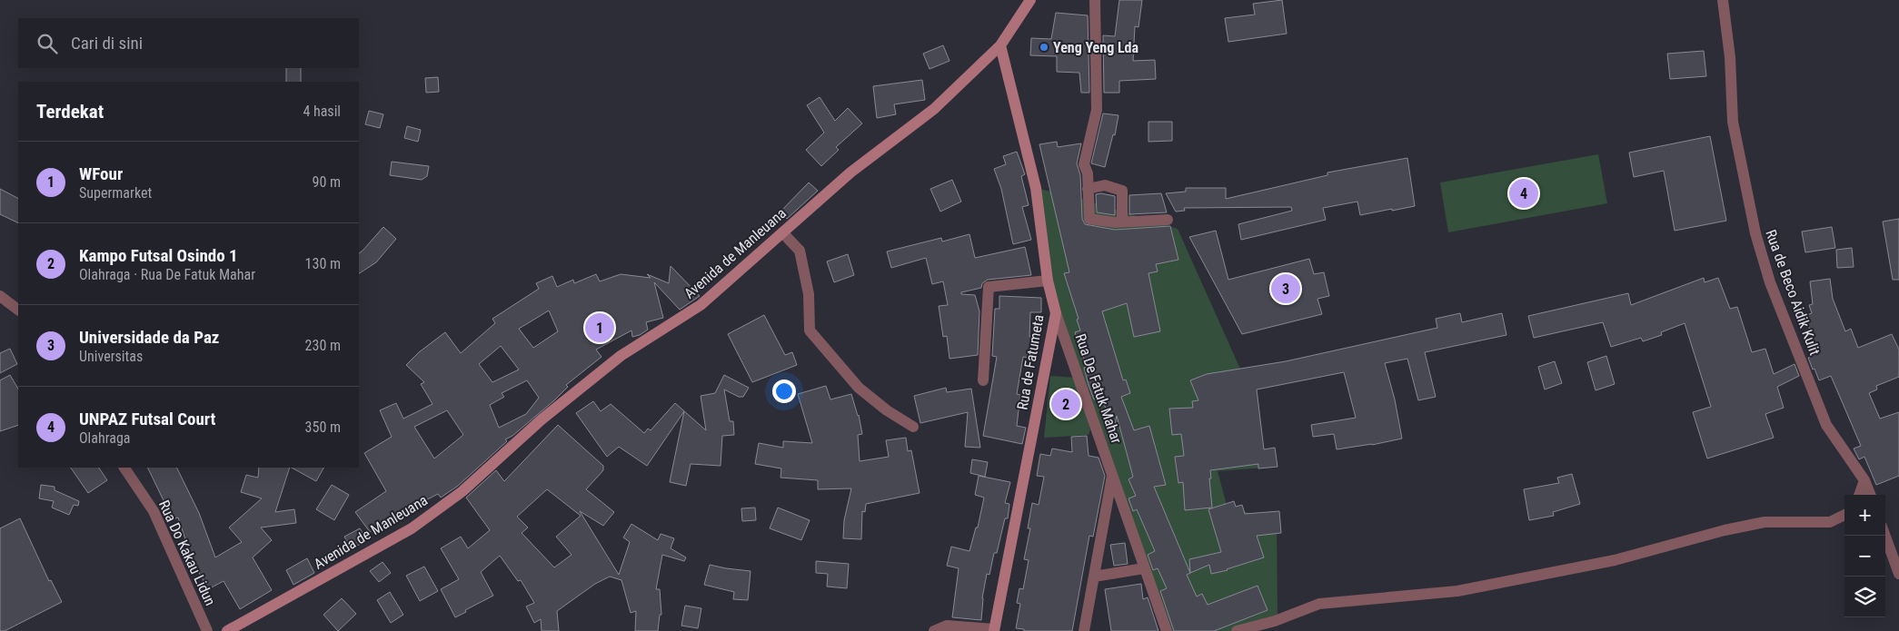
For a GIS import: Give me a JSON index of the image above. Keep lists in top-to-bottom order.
{
  "streets": {
    "street": [
      "Avenida de Manleuana",
      "Rua de Beco Aidik Kulit",
      "Rua de Fatumeta",
      "Rua De Fatuk Mahar",
      "Rua Do Kakau Lidun"
    ]
  },
  "crossings": [
    ["Avenida de Manleuana", "Rua de Fatumeta"],
    ["Rua de Fatumeta", "Rua De Fatuk Mahar"]
  ],
  "places": ["Yeng Yeng Lda"],
  "page": {
    "search": "Cari di sini",
    "heading": ["Terdekat", "4 hasil"],
    "list": [
      {
        "mark": "1",
        "name": "WFour",
        "note": "Supermarket",
        "value": "90 m"
      },
      {
        "mark": "2",
        "name": "Kampo Futsal Osindo 1",
        "note": "Olahraga · Rua De Fatuk Mahar",
        "value": "130 m"
      },
      {
        "mark": "3",
        "name": "Universidade da Paz",
        "note": "Universitas",
        "value": "230 m"
      },
      {
        "mark": "4",
        "name": "UNPAZ Futsal Court",
        "note": "Olahraga",
        "value": "350 m"
      }
    ],
    "pins": [
      "4",
      "3",
      "1",
      "2"
    ],
    "map_buttons": ["+", "−"]
  }
}
